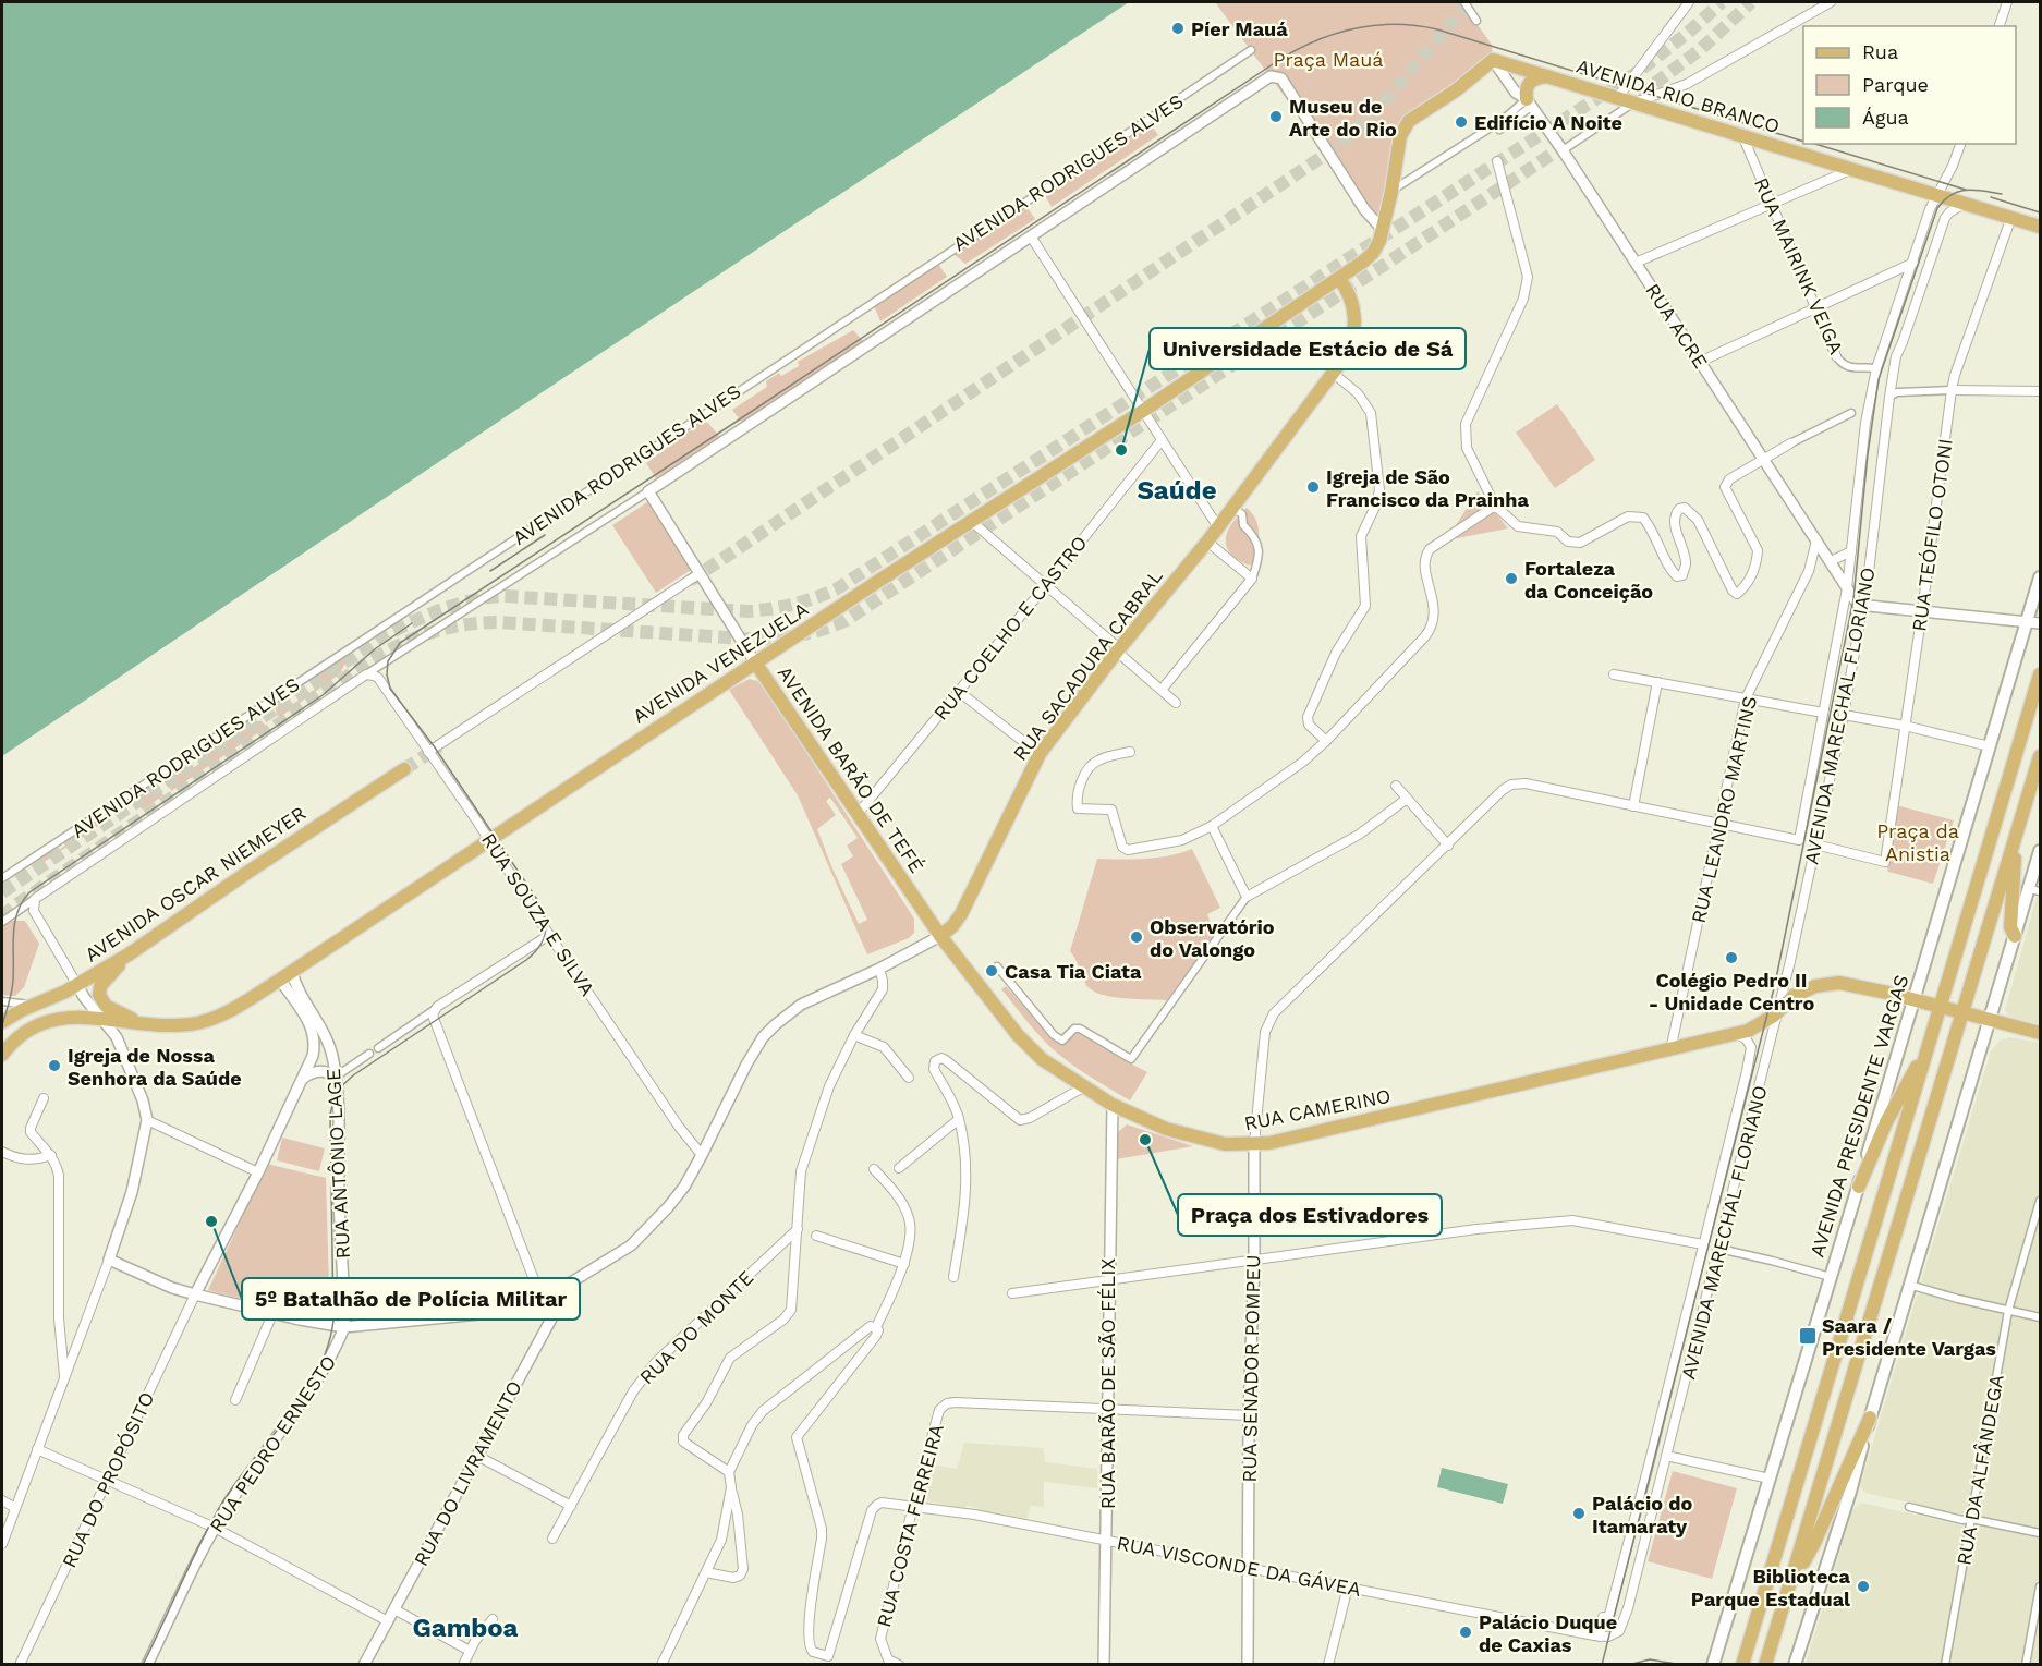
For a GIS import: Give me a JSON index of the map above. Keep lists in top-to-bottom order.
{
  "streets": {
    "main road": [
      "AVENIDA RIO BRANCO",
      "AVENIDA VENEZUELA",
      "RUA SACADURA CABRAL",
      "AVENIDA BARÃO DE TEFÉ",
      "AVENIDA OSCAR NIEMEYER",
      "RUA CAMERINO",
      "AVENIDA PRESIDENTE VARGAS"
    ],
    "street": [
      "AVENIDA RODRIGUES ALVES",
      "RUA MAIRINK VEIGA",
      "RUA ACRE",
      "RUA TEÓFILO OTONI",
      "RUA COELHO E CASTRO",
      "AVENIDA MARECHAL FLORIANO",
      "RUA LEANDRO MARTINS",
      "RUA SOUZA E SILVA",
      "RUA ANTÔNIO LAGE",
      "RUA DO MONTE",
      "RUA SENADOR POMPEU",
      "RUA BARÃO DE SÃO FÉLIX",
      "RUA PEDRO ERNESTO",
      "RUA DA ALFÂNDEGA",
      "RUA DO LIVRAMENTO",
      "RUA DO PROPÓSITO",
      "RUA COSTA FERREIRA",
      "RUA VISCONDE DA GÁVEA"
    ]
  },
  "crossings": [
    ["AVENIDA RIO BRANCO", "RUA MAIRINK VEIGA"],
    ["AVENIDA RIO BRANCO", "RUA ACRE"],
    ["AVENIDA RIO BRANCO", "RUA TEÓFILO OTONI"],
    ["AVENIDA RIO BRANCO", "AVENIDA MARECHAL FLORIANO"],
    ["AVENIDA RODRIGUES ALVES", "AVENIDA BARÃO DE TEFÉ"],
    ["AVENIDA RODRIGUES ALVES", "RUA SOUZA E SILVA"],
    ["RUA MAIRINK VEIGA", "AVENIDA MARECHAL FLORIANO"],
    ["RUA ACRE", "AVENIDA MARECHAL FLORIANO"],
    ["RUA ACRE", "RUA LEANDRO MARTINS"],
    ["RUA TEÓFILO OTONI", "AVENIDA MARECHAL FLORIANO"],
    ["RUA COELHO E CASTRO", "AVENIDA BARÃO DE TEFÉ"],
    ["AVENIDA VENEZUELA", "RUA SACADURA CABRAL"],
    ["AVENIDA VENEZUELA", "AVENIDA BARÃO DE TEFÉ"],
    ["AVENIDA VENEZUELA", "RUA SOUZA E SILVA"],
    ["AVENIDA VENEZUELA", "RUA ANTÔNIO LAGE"],
    ["RUA SACADURA CABRAL", "AVENIDA BARÃO DE TEFÉ"],
    ["RUA SACADURA CABRAL", "RUA SOUZA E SILVA"],
    ["RUA SACADURA CABRAL", "RUA CAMERINO"],
    ["RUA SACADURA CABRAL", "RUA ANTÔNIO LAGE"],
    ["RUA SACADURA CABRAL", "RUA PEDRO ERNESTO"],
    ["RUA SACADURA CABRAL", "RUA DO LIVRAMENTO"],
    ["RUA SACADURA CABRAL", "RUA DO PROPÓSITO"],
    ["AVENIDA MARECHAL FLORIANO", "RUA LEANDRO MARTINS"],
    ["AVENIDA MARECHAL FLORIANO", "RUA CAMERINO"],
    ["AVENIDA MARECHAL FLORIANO", "RUA VISCONDE DA GÁVEA"],
    ["AVENIDA BARÃO DE TEFÉ", "RUA CAMERINO"],
    ["RUA LEANDRO MARTINS", "RUA CAMERINO"],
    ["RUA CAMERINO", "AVENIDA PRESIDENTE VARGAS"],
    ["RUA CAMERINO", "RUA SENADOR POMPEU"],
    ["RUA CAMERINO", "RUA BARÃO DE SÃO FÉLIX"],
    ["RUA ANTÔNIO LAGE", "RUA PEDRO ERNESTO"],
    ["RUA ANTÔNIO LAGE", "RUA DO PROPÓSITO"],
    ["RUA SENADOR POMPEU", "RUA COSTA FERREIRA"],
    ["RUA SENADOR POMPEU", "RUA VISCONDE DA GÁVEA"],
    ["RUA BARÃO DE SÃO FÉLIX", "RUA COSTA FERREIRA"],
    ["RUA BARÃO DE SÃO FÉLIX", "RUA VISCONDE DA GÁVEA"],
    ["RUA COSTA FERREIRA", "RUA VISCONDE DA GÁVEA"]
  ],
  "districts": ["Saúde", "Gamboa"],
  "parks": ["Praça Mauá", "Praça da Anistia"],
  "places": {
    "other": [
      "Píer Mauá",
      "Museu de Arte do Rio",
      "Edifício A Noite",
      "Universidade Estácio de Sá",
      "Igreja de São Francisco da Prainha",
      "Fortaleza da Conceição",
      "Observatório do Valongo",
      "Colégio Pedro II - Unidade Centro",
      "Casa Tia Ciata",
      "Igreja de Nossa Senhora da Saúde",
      "Praça dos Estivadores",
      "5º Batalhão de Polícia Militar",
      "Palácio do Itamaraty",
      "Biblioteca Parque Estadual",
      "Palácio Duque de Caxias"
    ],
    "transit": ["Saara / Presidente Vargas"]
  },
  "legend": ["Rua", "Parque", "Água"]
}
